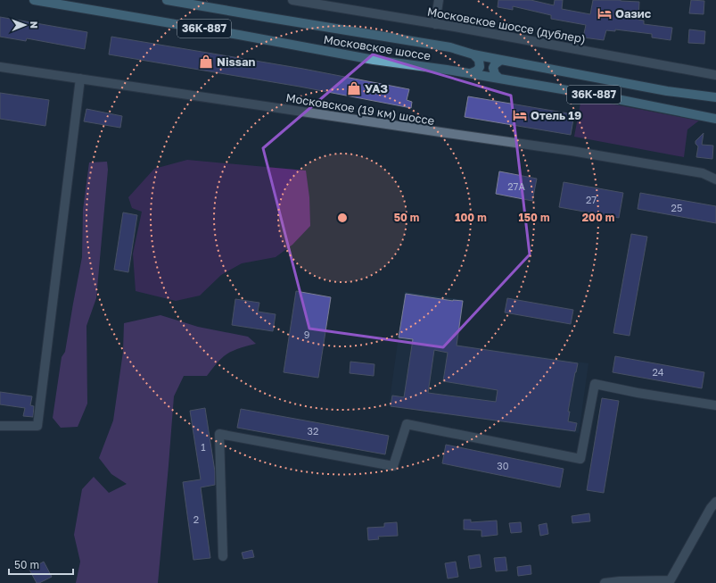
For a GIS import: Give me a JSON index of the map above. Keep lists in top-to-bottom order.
{
  "streets": {
    "main road": ["36К-887", "Московское шоссе"],
    "street": ["Московское шоссе (дублер)", "Московское (19 км) шоссе"]
  },
  "places": {
    "hotel": ["Оазис", "Отель 19"],
    "shop": ["Nissan", "УАЗ"]
  },
  "house_numbers": [
    "27А",
    "27",
    "25",
    "9",
    "24",
    "32",
    "1",
    "30",
    "2"
  ],
  "scale_bar": "50 m",
  "north": "right",
  "rings": [
    "50 m",
    "100 m",
    "150 m",
    "200 m"
  ]
}
